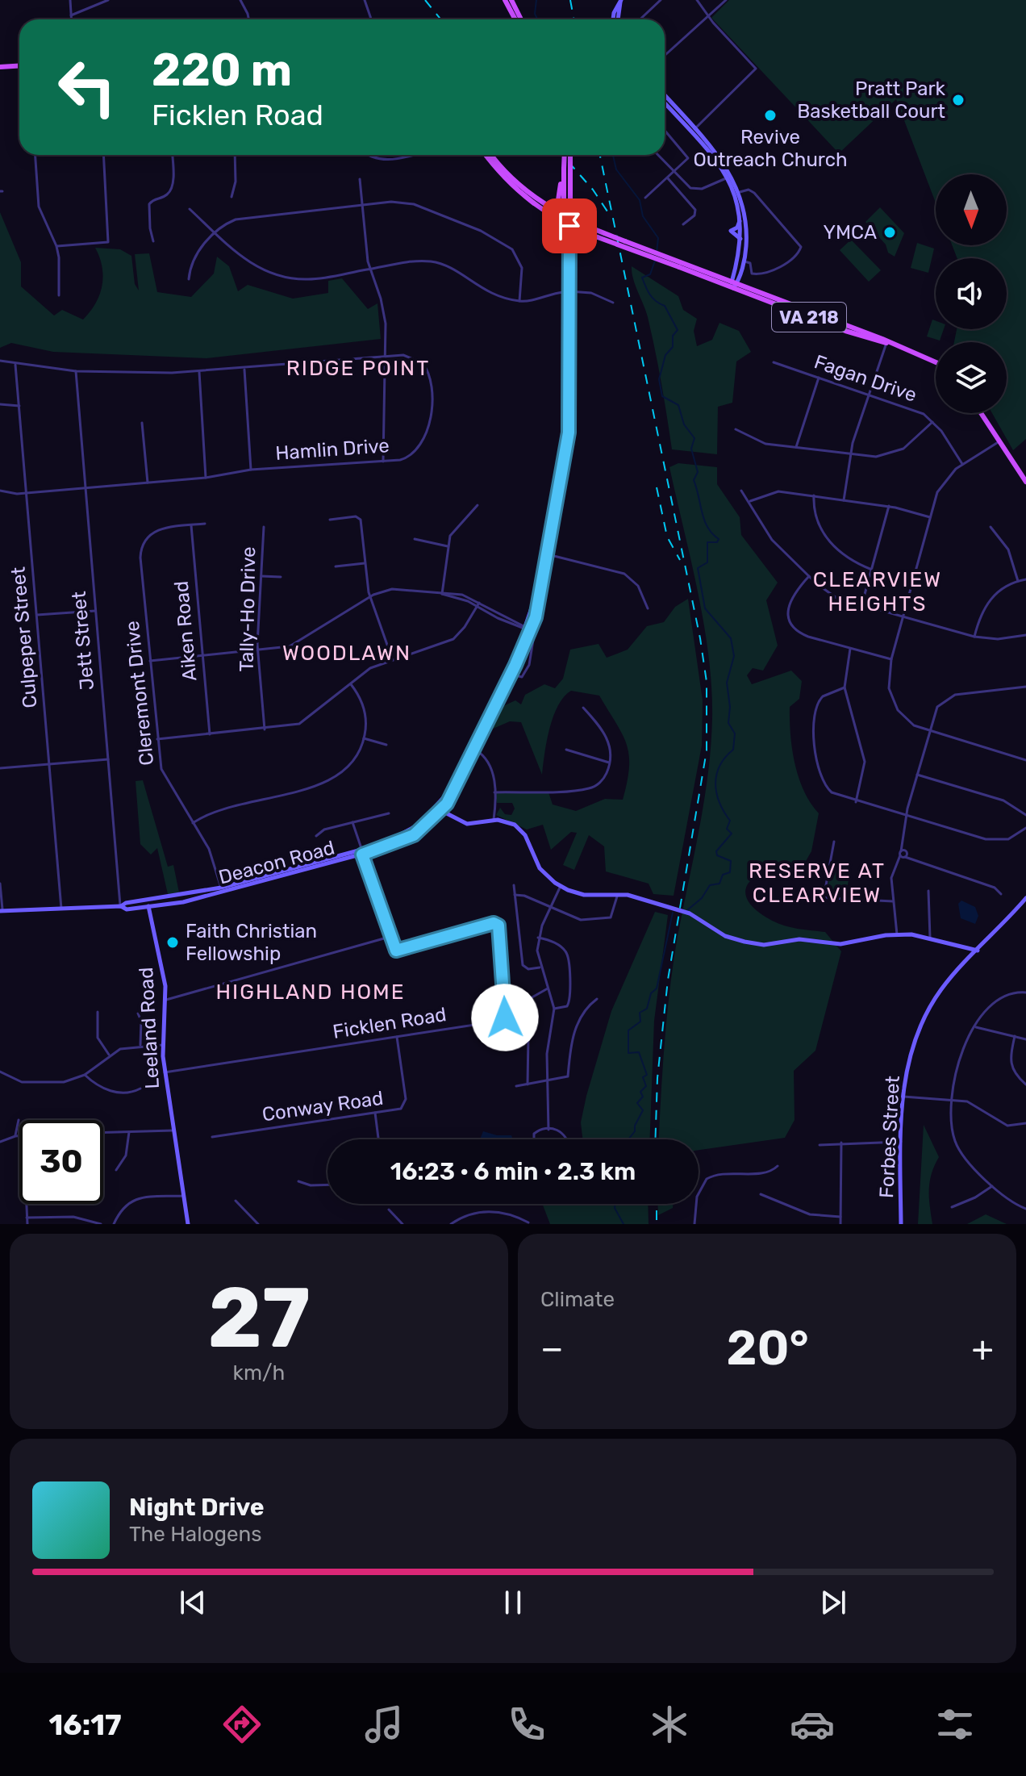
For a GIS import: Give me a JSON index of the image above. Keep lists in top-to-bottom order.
{
  "streets": {
    "main road": [
      "VA 218",
      "Deacon Road",
      "Leeland Road",
      "Forbes Street"
    ],
    "street": [
      "Fagan Drive",
      "Hamlin Drive",
      "Tally-Ho Drive",
      "Aiken Road",
      "Culpeper Street",
      "Jett Street",
      "Cleremont Drive",
      "Ficklen Road",
      "Conway Road"
    ]
  },
  "crossings": [
    ["VA 218", "Deacon Road"],
    ["Hamlin Drive", "Culpeper Street"],
    ["Hamlin Drive", "Jett Street"],
    ["Aiken Road", "Cleremont Drive"],
    ["Culpeper Street", "Deacon Road"],
    ["Jett Street", "Deacon Road"],
    ["Cleremont Drive", "Deacon Road"],
    ["Deacon Road", "Leeland Road"],
    ["Ficklen Road", "Leeland Road"],
    ["Ficklen Road", "Conway Road"]
  ],
  "districts": [
    "RIDGE POINT",
    "CLEARVIEW HEIGHTS",
    "WOODLAWN",
    "RESERVE AT CLEARVIEW",
    "HIGHLAND HOME"
  ],
  "places": [
    "Pratt Park Basketball Court",
    "Revive Outreach Church",
    "YMCA",
    "Faith Christian Fellowship"
  ],
  "north": "bottom",
  "page": {
    "turn": ["220 m", "Ficklen Road"],
    "limit": "30",
    "trip": "16:23 · 6 min · 2.3 km",
    "tile": [
      ["27", "km/h"],
      "Climate"
    ],
    "heat": ["−", "20°", "+"],
    "song": ["Night Drive", "The Halogens"],
    "tabs": "16:17"
  }
}
